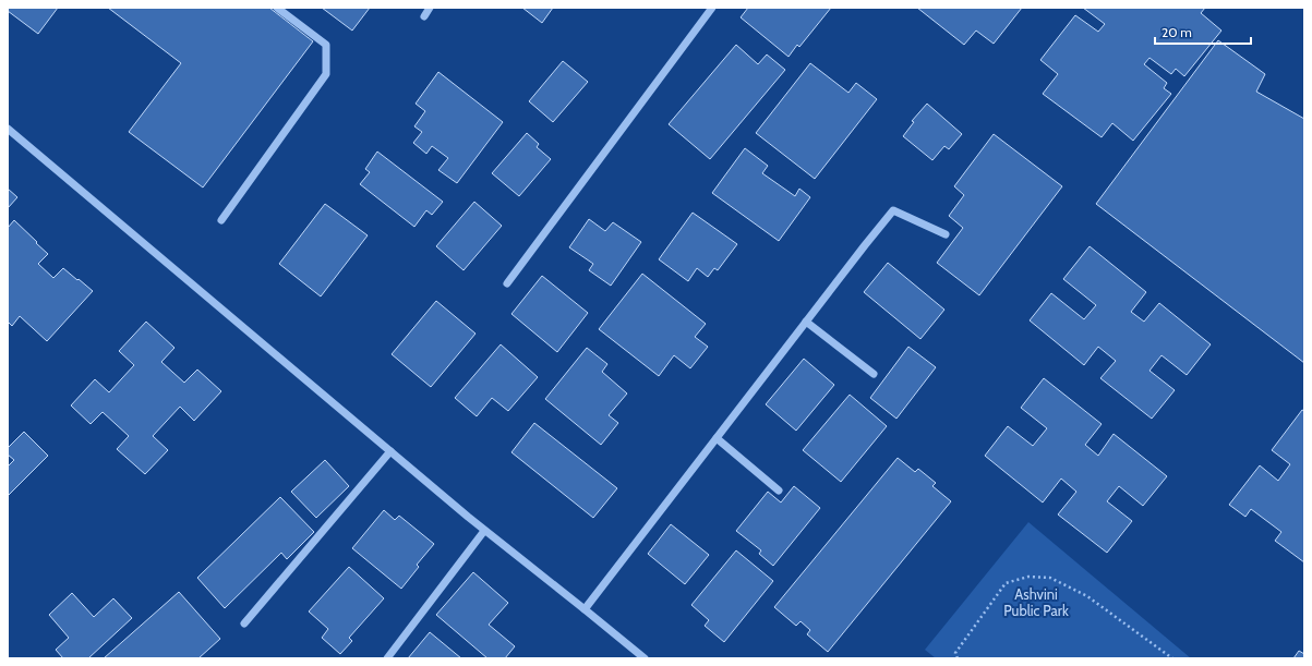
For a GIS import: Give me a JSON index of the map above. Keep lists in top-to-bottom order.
{
  "parks": ["Ashvini Public Park"],
  "scale_bar": "20 m"
}
